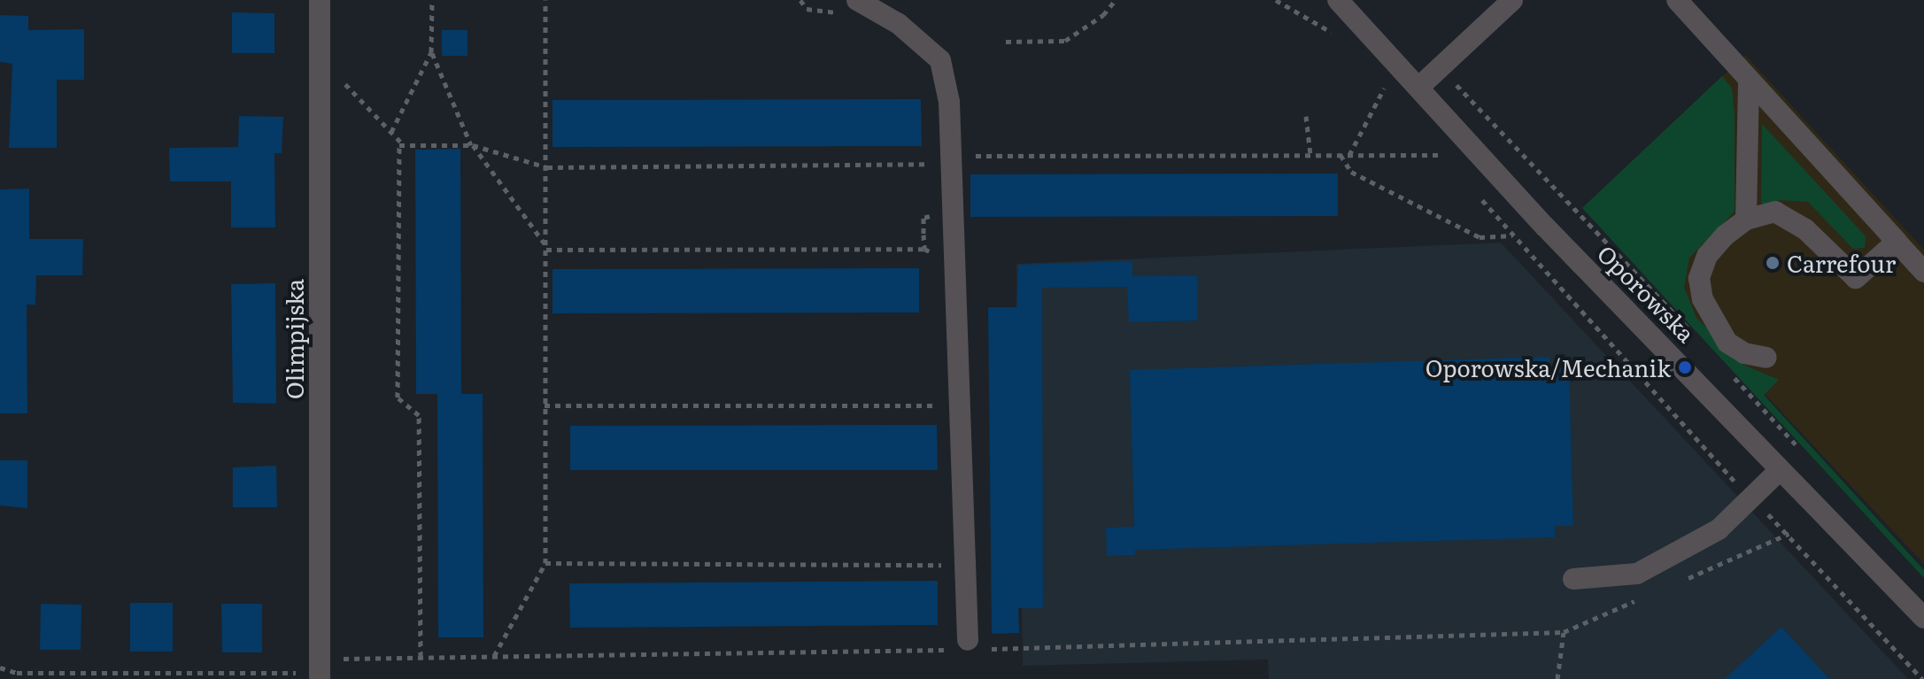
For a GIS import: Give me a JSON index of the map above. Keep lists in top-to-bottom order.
{
  "streets": {
    "street": ["Oporowska", "Olimpijska"]
  },
  "places": ["Carrefour", "Oporowska/Mechanik"]
}
